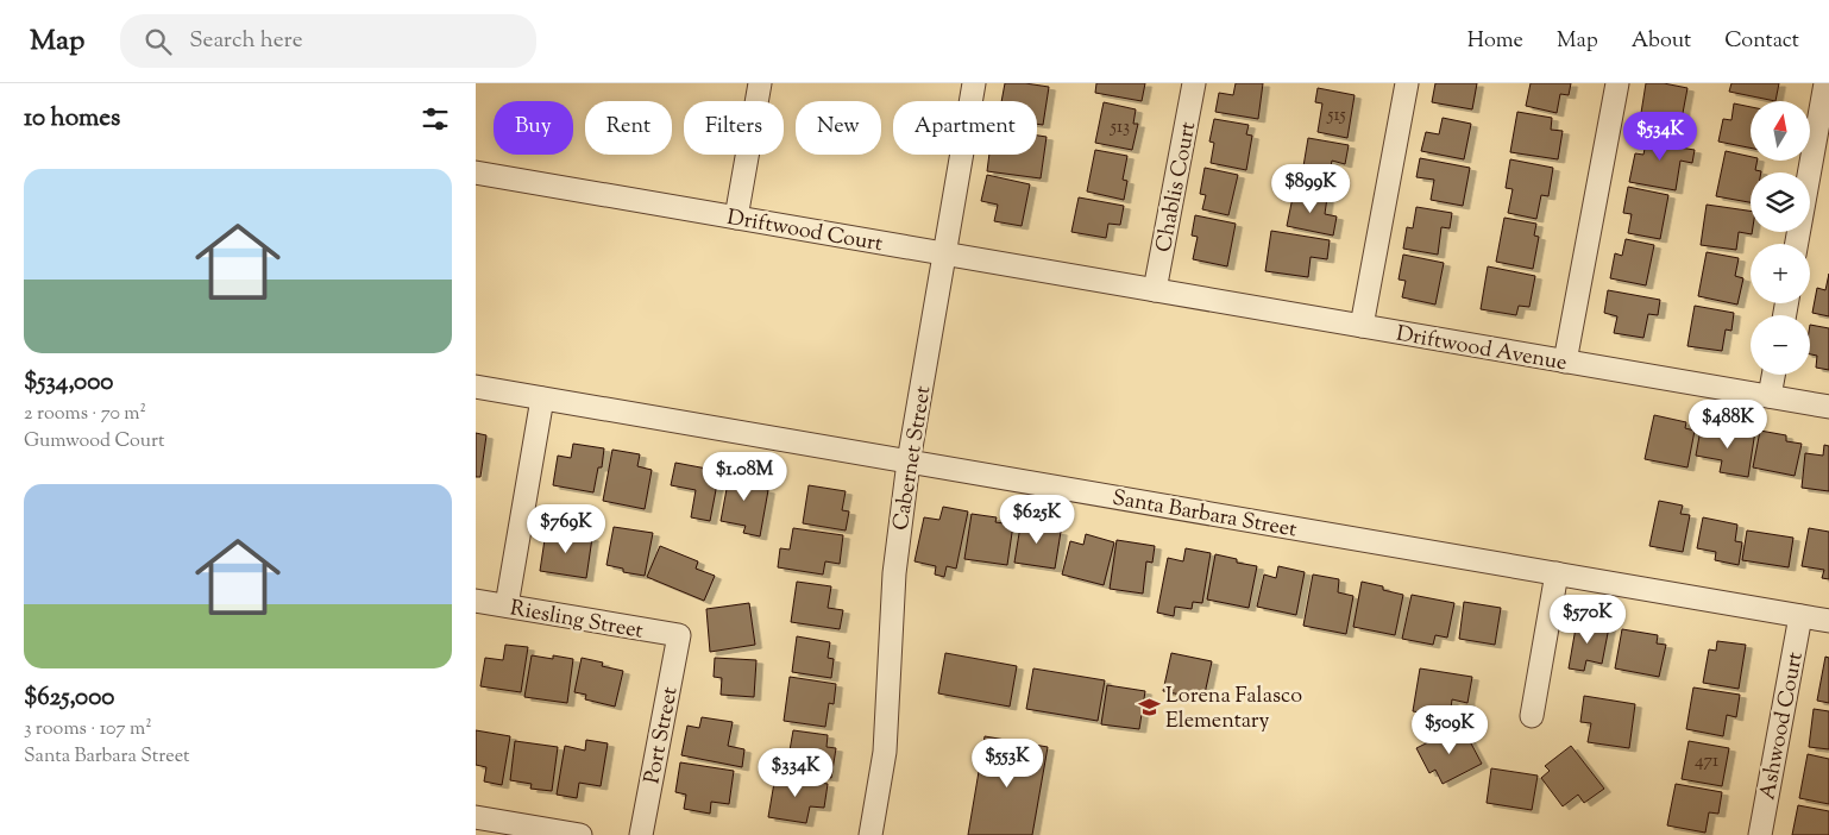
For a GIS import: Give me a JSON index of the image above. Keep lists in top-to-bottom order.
{
  "streets": {
    "street": [
      "Chablis Court",
      "Driftwood Court",
      "Driftwood Avenue",
      "Cabernet Street",
      "Santa Barbara Street",
      "Riesling Street",
      "Ashwood Court",
      "Port Street"
    ]
  },
  "crossings": [
    ["Chablis Court", "Driftwood Court"],
    ["Chablis Court", "Driftwood Avenue"],
    ["Driftwood Court", "Driftwood Avenue"],
    ["Driftwood Court", "Cabernet Street"],
    ["Cabernet Street", "Santa Barbara Street"],
    ["Santa Barbara Street", "Ashwood Court"],
    ["Riesling Street", "Port Street"]
  ],
  "places": {
    "school or university": ["Lorena Falasco Elementary"]
  },
  "house_numbers": ["515", "513", "471"],
  "north": "top",
  "page": {
    "header": "Map",
    "search": "Search here",
    "nav": [
      "Home",
      "Map",
      "About",
      "Contact"
    ],
    "heading": "10 homes",
    "map_buttons": ["+", "−"],
    "chip": [
      "Buy",
      "Rent",
      "Filters",
      "New",
      "Apartment"
    ],
    "price": [
      "$534K",
      "$899K",
      "$488K",
      "$1.08M",
      "$625K",
      "$769K",
      "$570K",
      "$509K",
      "$553K",
      "$334K"
    ],
    "list": [
      {
        "name": "$534,000",
        "note": "2 rooms · 70 m² · Gumwood Court"
      },
      {
        "name": "$625,000",
        "note": "3 rooms · 107 m² · Santa Barbara Street"
      }
    ]
  }
}
